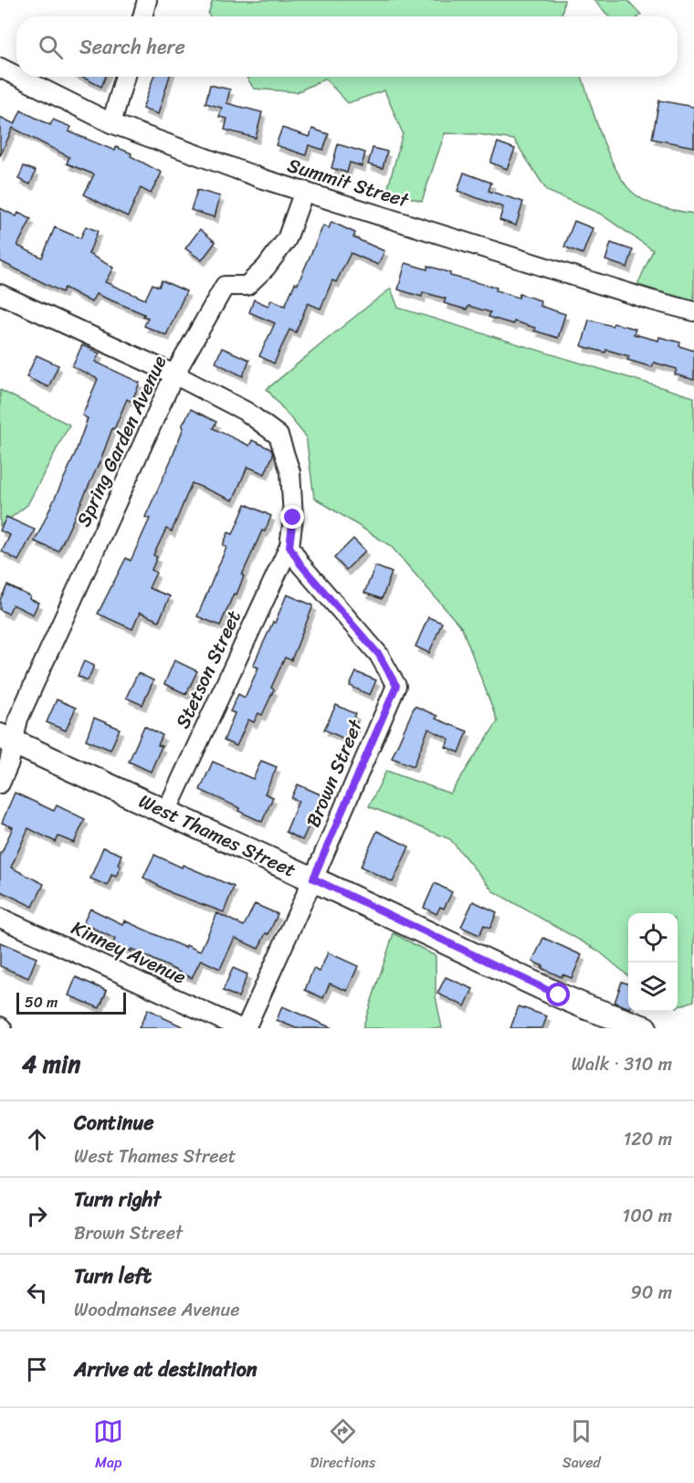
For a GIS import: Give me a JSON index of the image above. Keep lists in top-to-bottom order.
{
  "streets": {
    "main road": ["West Thames Street"],
    "street": [
      "Summit Street",
      "Spring Garden Avenue",
      "Stetson Street",
      "Brown Street",
      "Kinney Avenue"
    ]
  },
  "crossings": [
    ["Summit Street", "Spring Garden Avenue"],
    ["Spring Garden Avenue", "Stetson Street"],
    ["Spring Garden Avenue", "West Thames Street"],
    ["Stetson Street", "Brown Street"],
    ["Stetson Street", "West Thames Street"],
    ["Brown Street", "West Thames Street"]
  ],
  "scale_bar": "50 m",
  "page": {
    "search": "Search here",
    "scale": "50 m",
    "heading": ["4 min", "Walk · 310 m"],
    "list": [
      ["Continue", "West Thames Street", "120 m"],
      ["Turn right", "Brown Street", "100 m"],
      ["Turn left", "Woodmansee Avenue", "90 m"],
      "Arrive at destination"
    ],
    "nav": ["Map", "Directions", "Saved"]
  }
}
